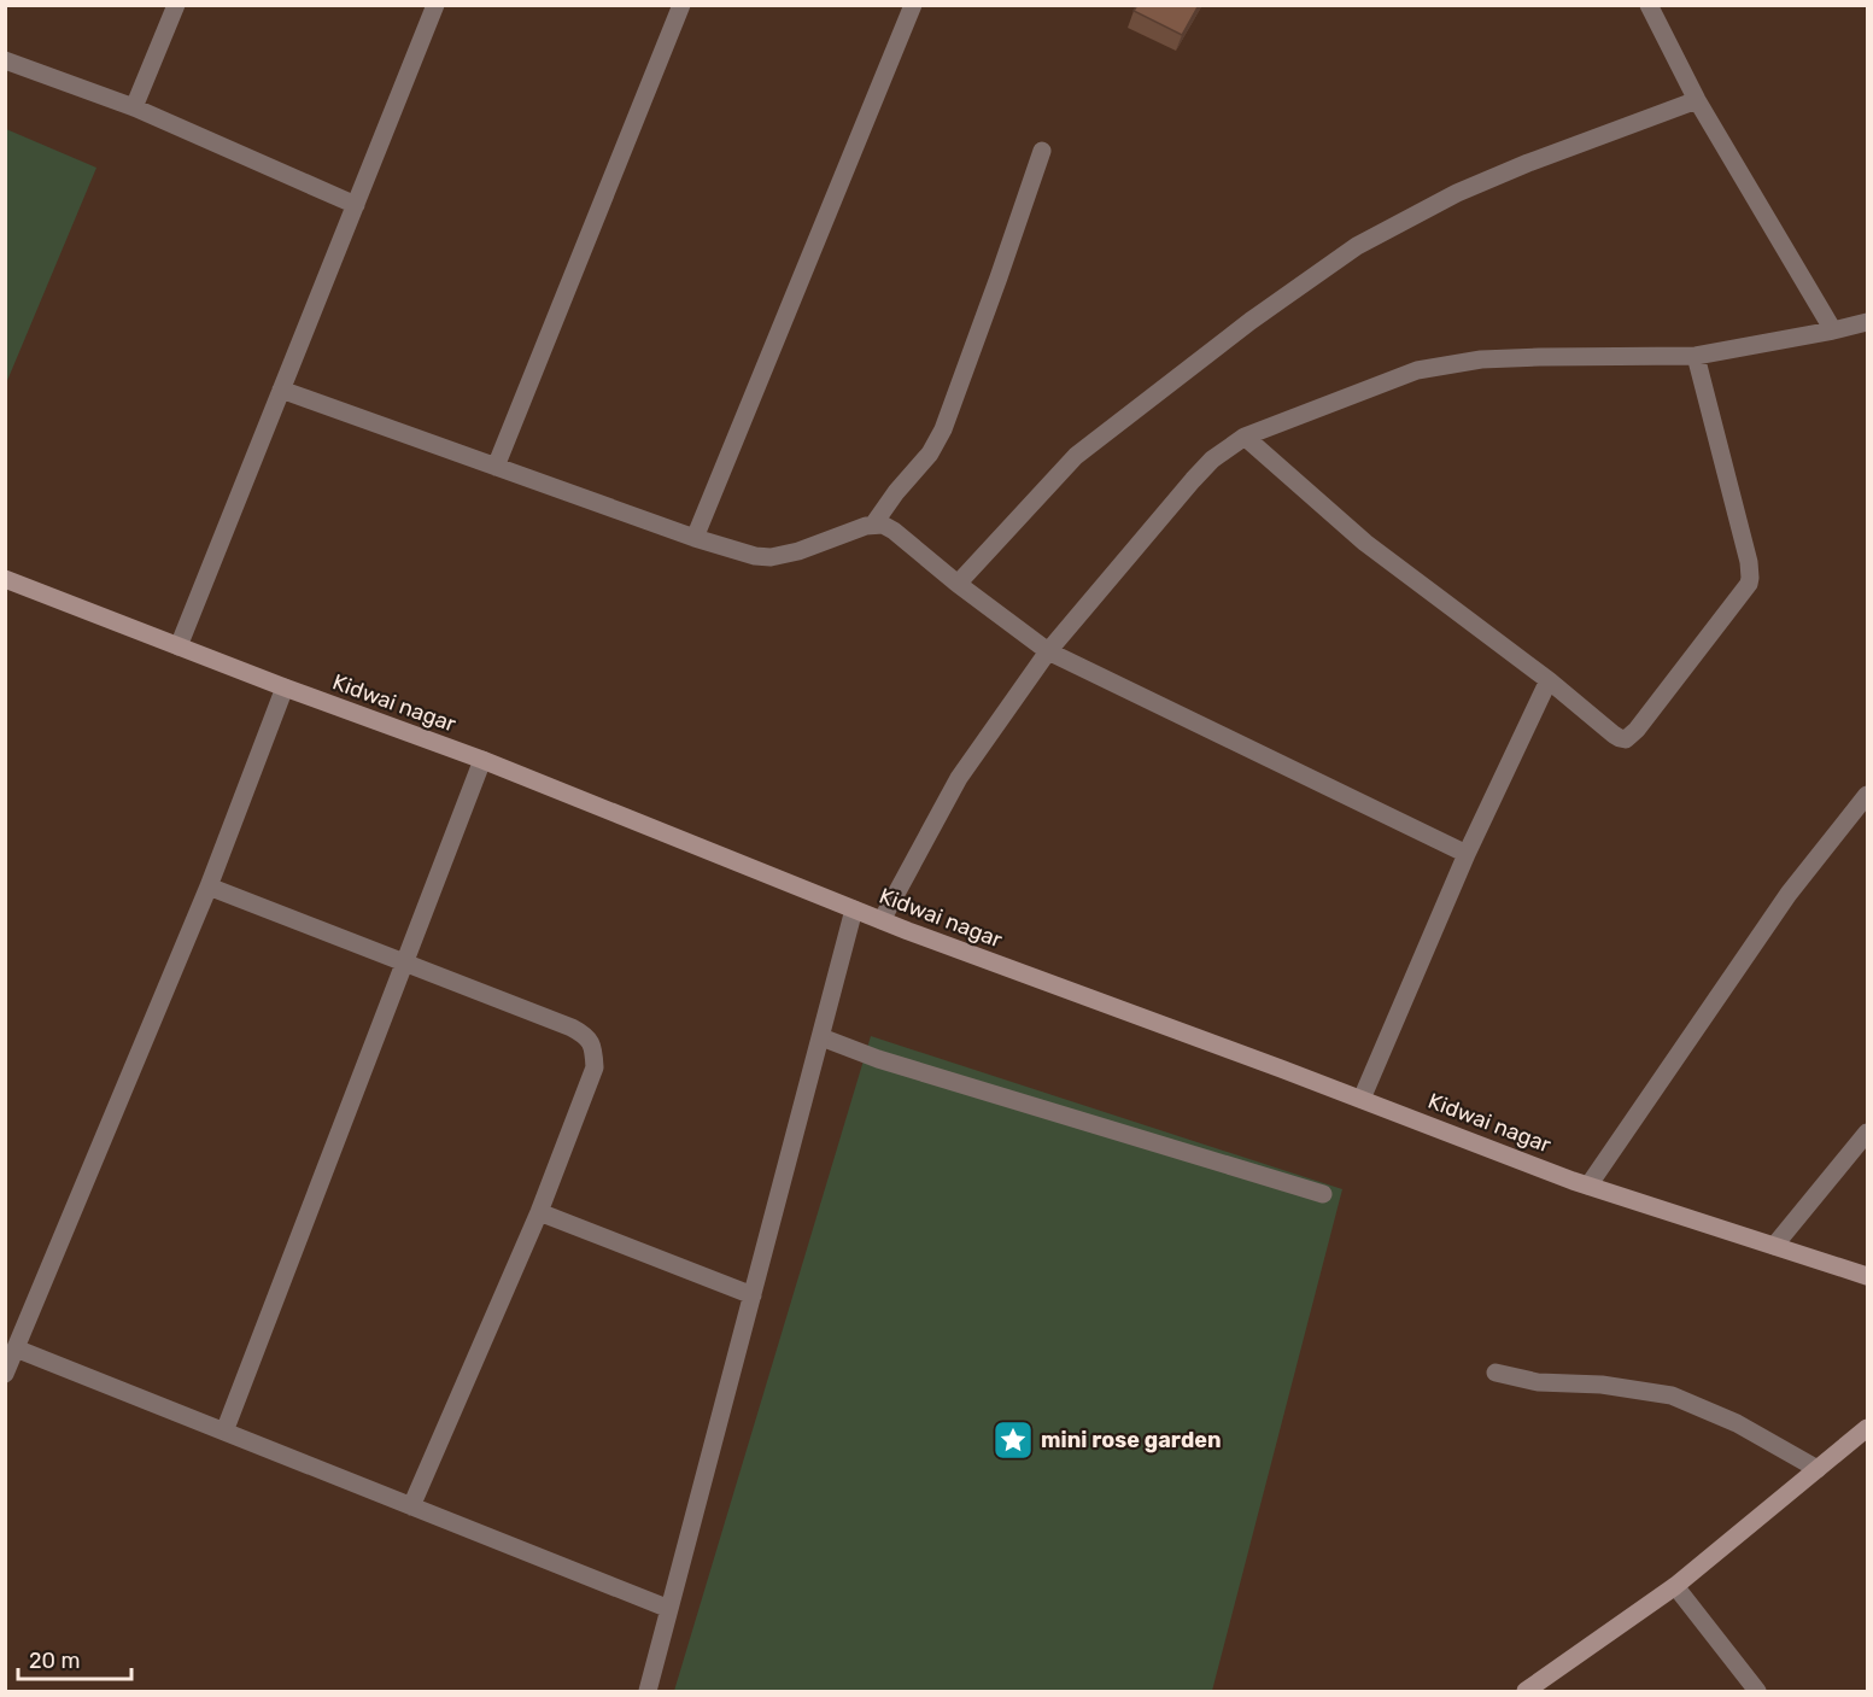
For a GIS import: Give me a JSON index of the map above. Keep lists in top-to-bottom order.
{
  "streets": {
    "street": ["Kidwai nagar"]
  },
  "places": {
    "place": ["mini rose garden"]
  },
  "scale_bar": "20 m"
}
